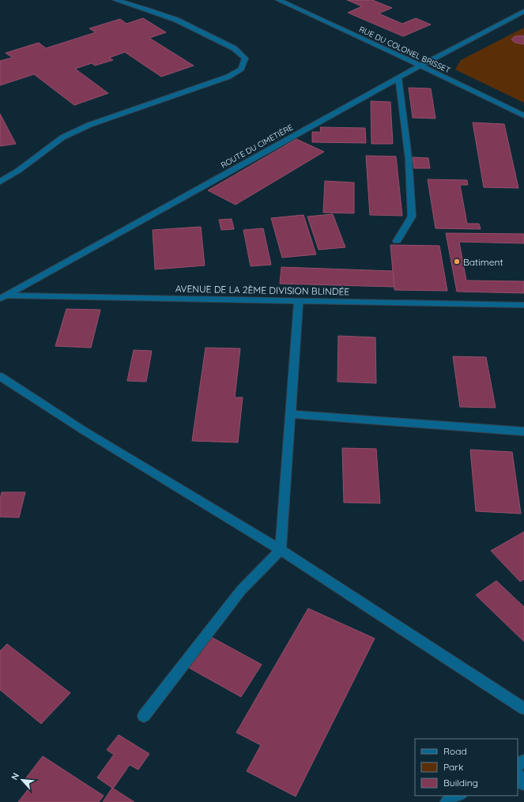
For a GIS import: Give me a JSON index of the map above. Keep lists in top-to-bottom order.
{
  "streets": {
    "street": ["RUE DU COLONEL BRISSET", "ROUTE DU CIMETIÈRE", "AVENUE DE LA 2ÈME DIVISION BLINDÉE"]
  },
  "crossings": [
    ["RUE DU COLONEL BRISSET", "ROUTE DU CIMETIÈRE"],
    ["ROUTE DU CIMETIÈRE", "AVENUE DE LA 2ÈME DIVISION BLINDÉE"]
  ],
  "places": ["Batiment"],
  "legend": ["Road", "Park", "Building"],
  "north": "top left"
}
